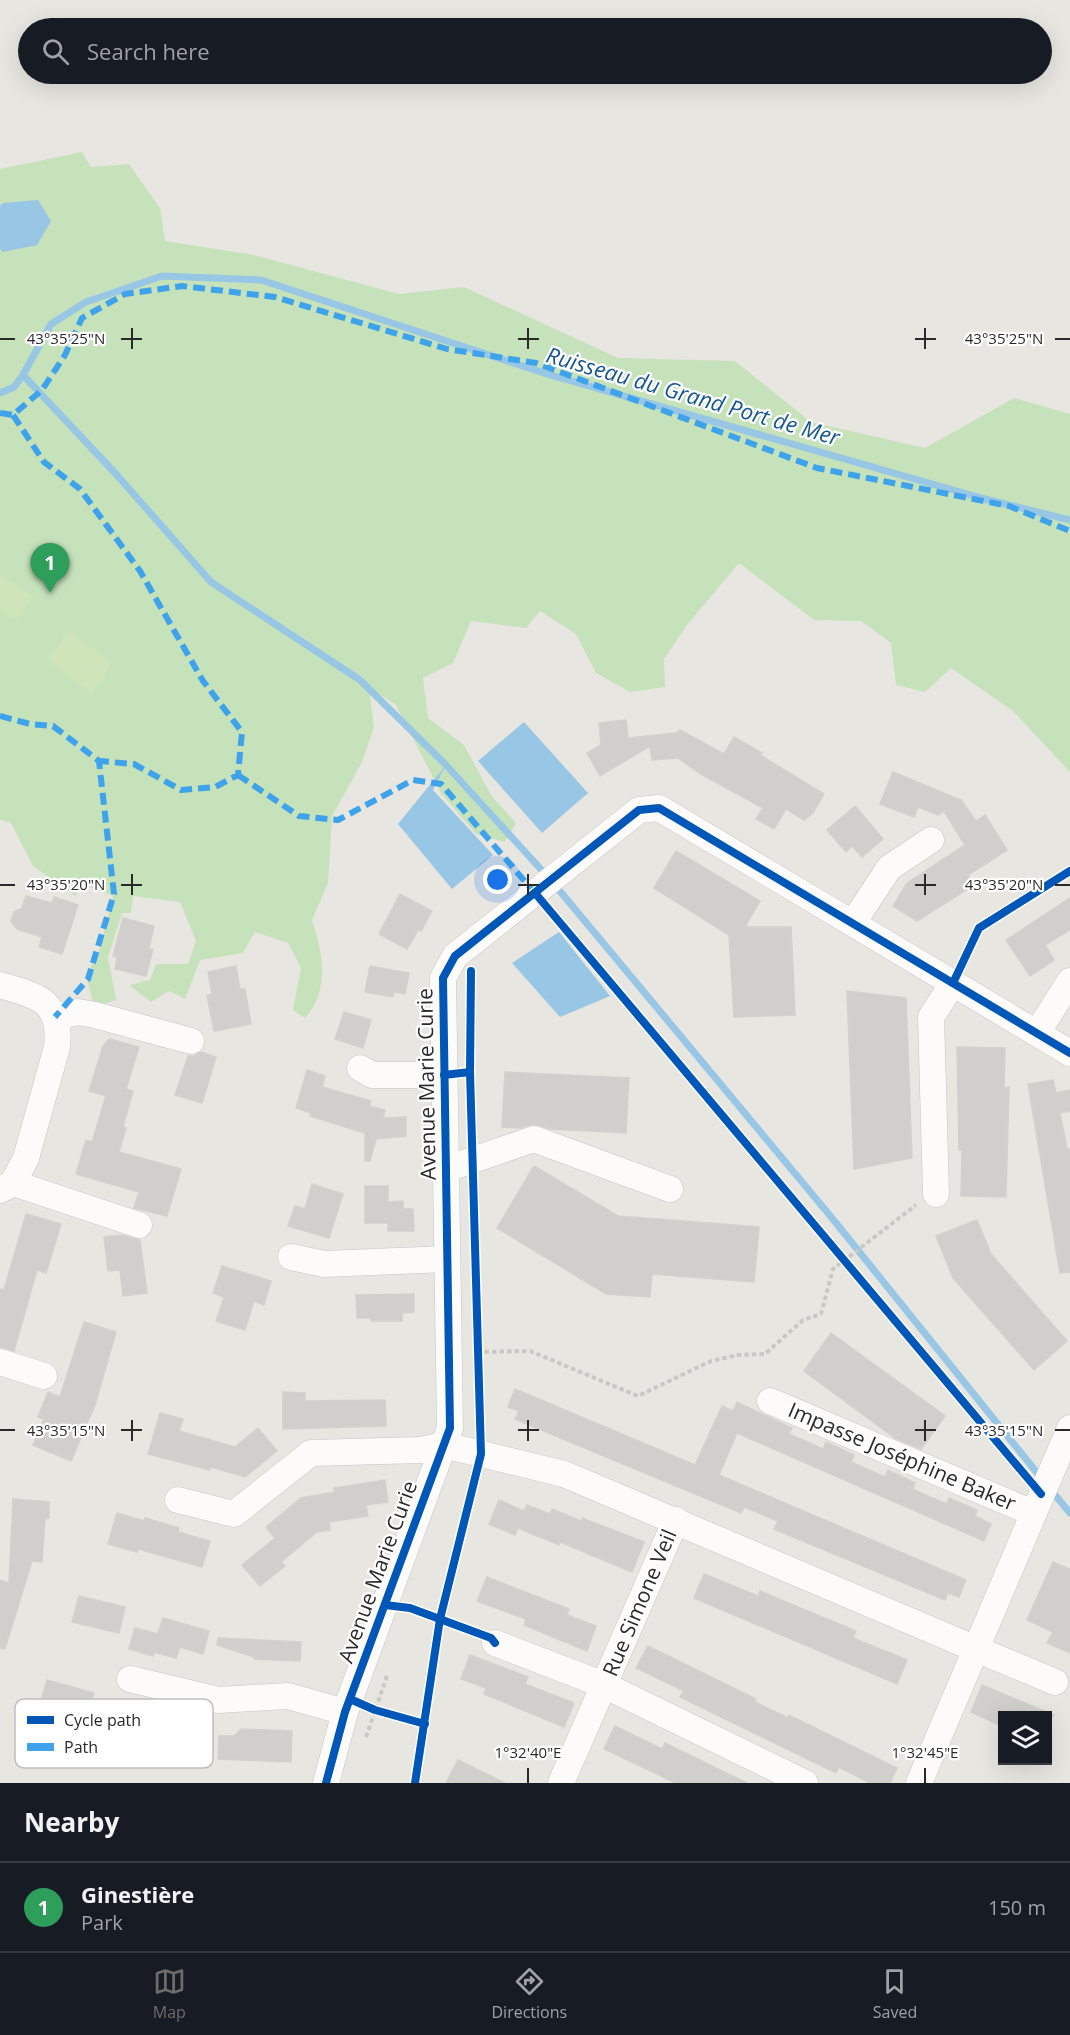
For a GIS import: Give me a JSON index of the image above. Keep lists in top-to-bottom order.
{
  "streets": {
    "street": ["Avenue Marie Curie", "Impasse Joséphine Baker", "Rue Simone Veil"]
  },
  "water": ["Ruisseau du Grand Port de Mer"],
  "legend": ["Cycle path", "Path"],
  "page": {
    "search": "Search here",
    "pins": "1",
    "heading": "Nearby",
    "list": [
      {
        "mark": "1",
        "name": "Ginestière",
        "note": "Park",
        "value": "150 m"
      }
    ],
    "nav": ["Map", "Directions", "Saved"]
  },
  "coordinates": [
    "43°35'25\"N",
    "43°35'20\"N",
    "43°35'15\"N",
    "1°32'40\"E",
    "1°32'45\"E"
  ]
}
